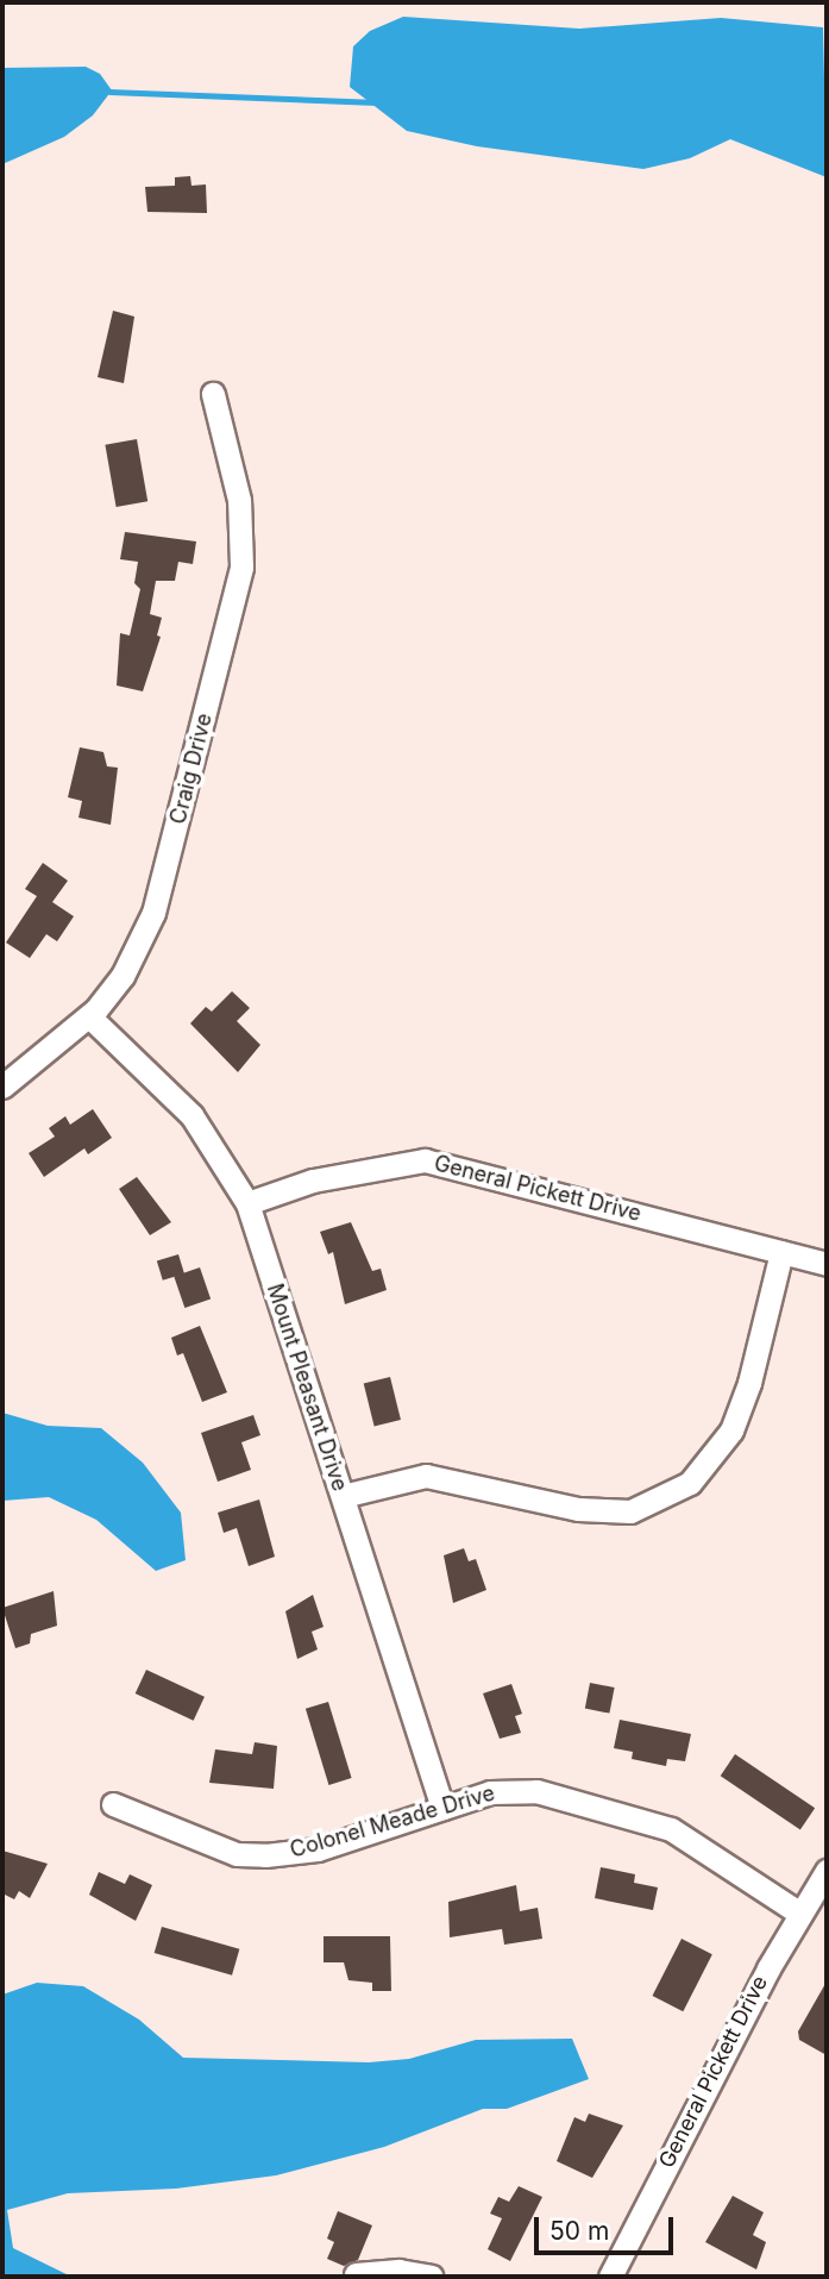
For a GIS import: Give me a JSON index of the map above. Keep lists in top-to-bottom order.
{
  "streets": {
    "street": [
      "Craig Drive",
      "General Pickett Drive",
      "Mount Pleasant Drive",
      "Colonel Meade Drive"
    ]
  },
  "crossings": [
    ["Craig Drive", "Mount Pleasant Drive"],
    ["General Pickett Drive", "Mount Pleasant Drive"],
    ["General Pickett Drive", "Colonel Meade Drive"],
    ["Mount Pleasant Drive", "Colonel Meade Drive"]
  ],
  "scale_bar": "50 m"
}
